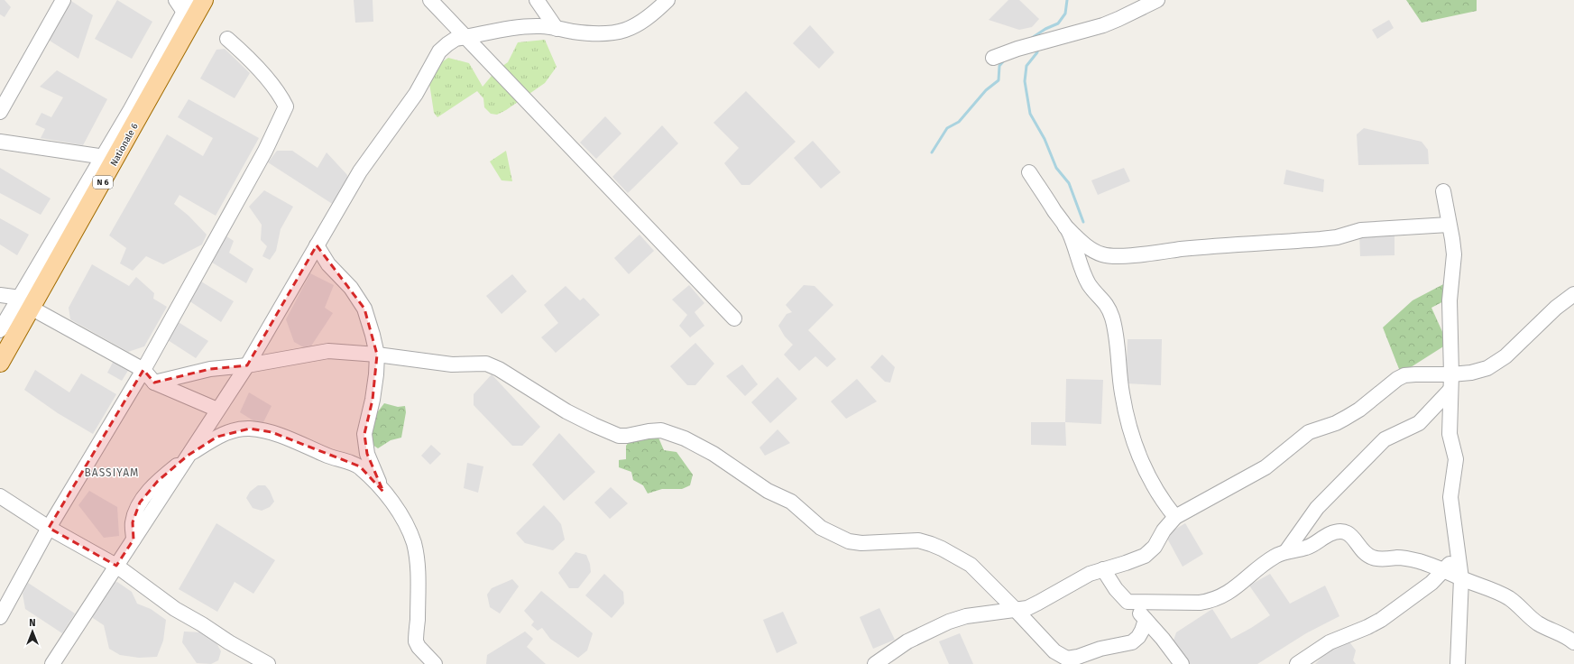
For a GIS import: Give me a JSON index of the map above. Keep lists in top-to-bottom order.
{
  "streets": {
    "main road": ["Nationale 6", "N 6"]
  },
  "districts": ["BASSIYAM"],
  "north": "top"
}
